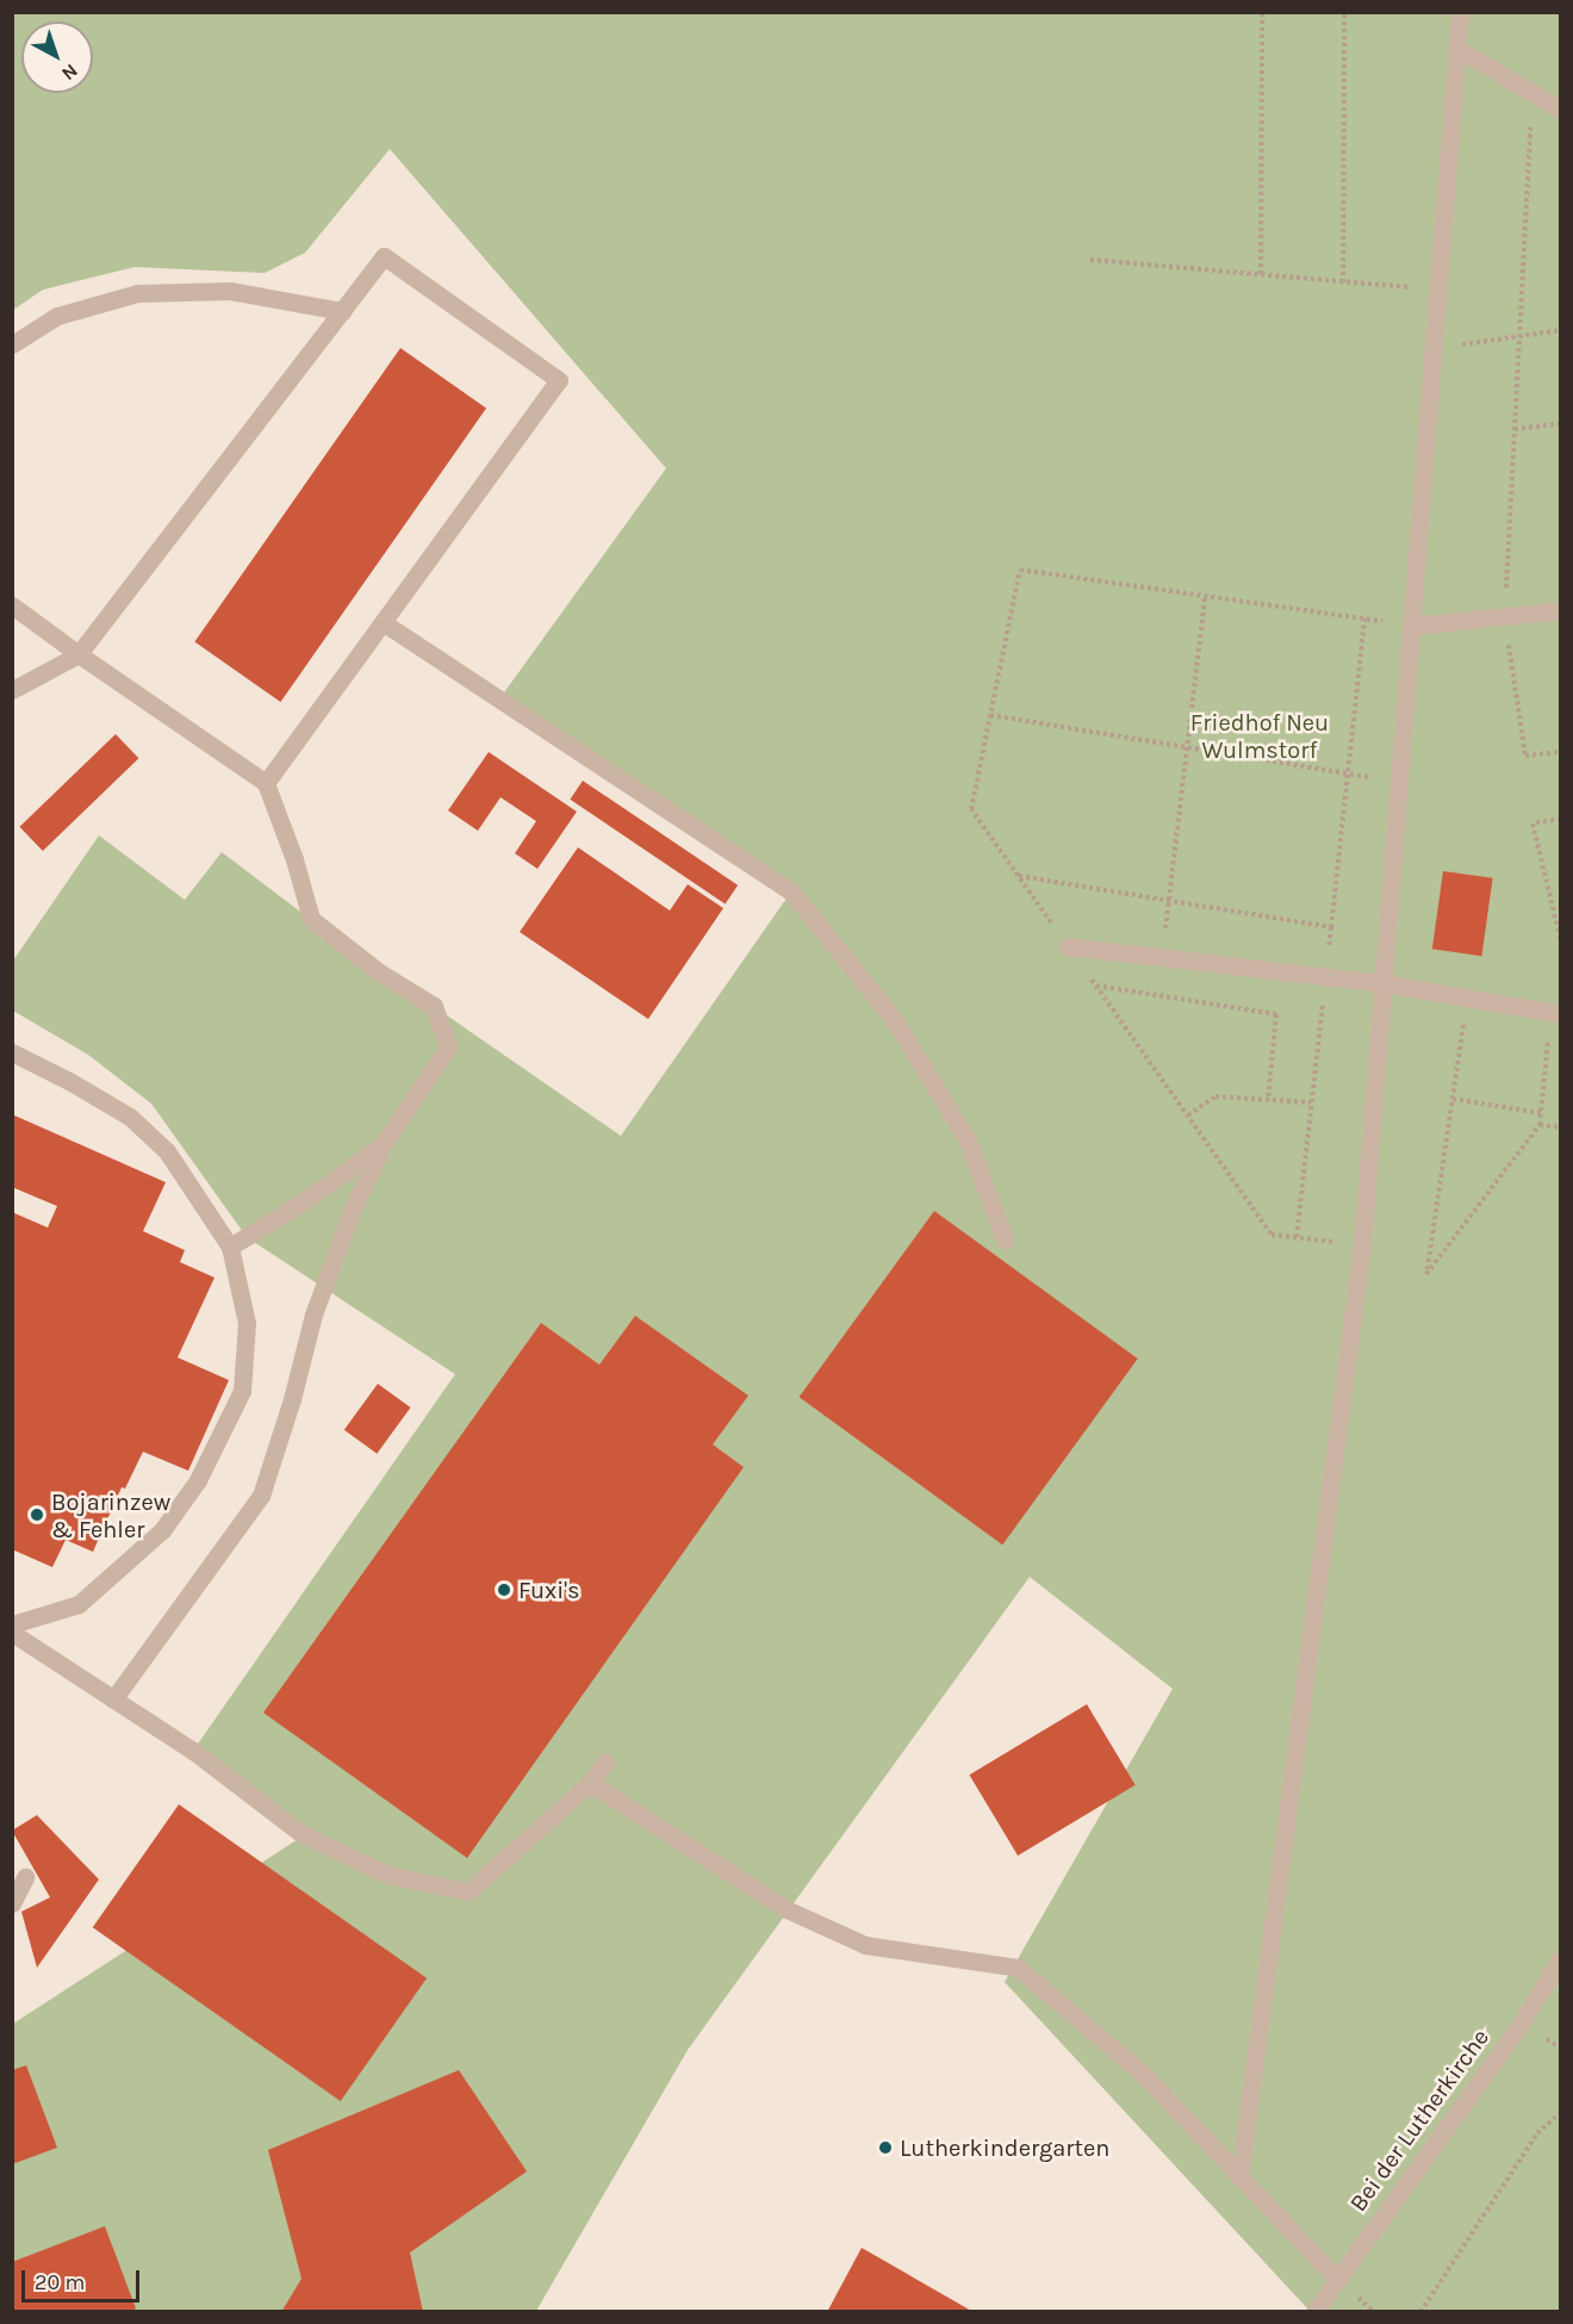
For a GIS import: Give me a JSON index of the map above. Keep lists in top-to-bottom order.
{
  "streets": {
    "street": ["Bei der Lutherkirche"]
  },
  "parks": ["Friedhof Neu Wulmstorf"],
  "places": ["Bojarinzew & Fehler", "Fuxi's", "Lutherkindergarten"],
  "scale_bar": "20 m",
  "north": "bottom right"
}
